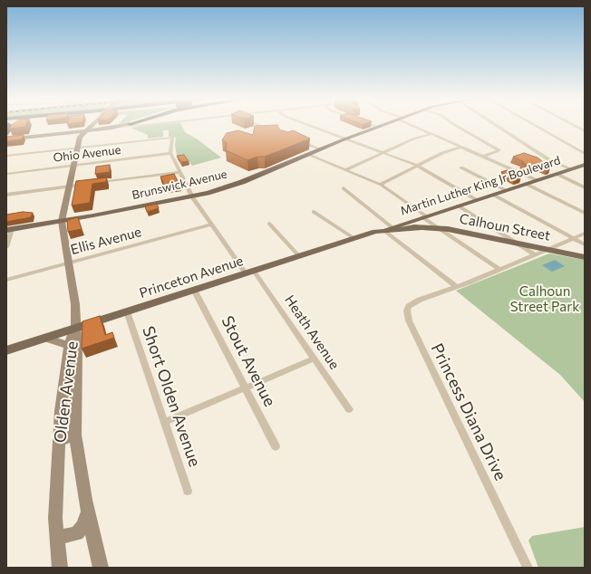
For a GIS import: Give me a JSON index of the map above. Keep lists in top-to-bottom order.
{
  "streets": {
    "main road": [
      "Brunswick Avenue",
      "Martin Luther King Jr Boulevard",
      "Calhoun Street",
      "Princeton Avenue",
      "Olden Avenue"
    ],
    "street": [
      "Ohio Avenue",
      "Ellis Avenue",
      "Heath Avenue",
      "Stout Avenue",
      "Short Olden Avenue",
      "Princess Diana Drive"
    ]
  },
  "crossings": [
    ["Ohio Avenue", "Heath Avenue"],
    ["Brunswick Avenue", "Heath Avenue"],
    ["Martin Luther King Jr Boulevard", "Calhoun Street"],
    ["Martin Luther King Jr Boulevard", "Princeton Avenue"],
    ["Calhoun Street", "Princeton Avenue"],
    ["Ellis Avenue", "Heath Avenue"],
    ["Princeton Avenue", "Heath Avenue"],
    ["Princeton Avenue", "Stout Avenue"],
    ["Princeton Avenue", "Olden Avenue"],
    ["Princeton Avenue", "Short Olden Avenue"]
  ],
  "parks": ["Calhoun Street Park"]
}
